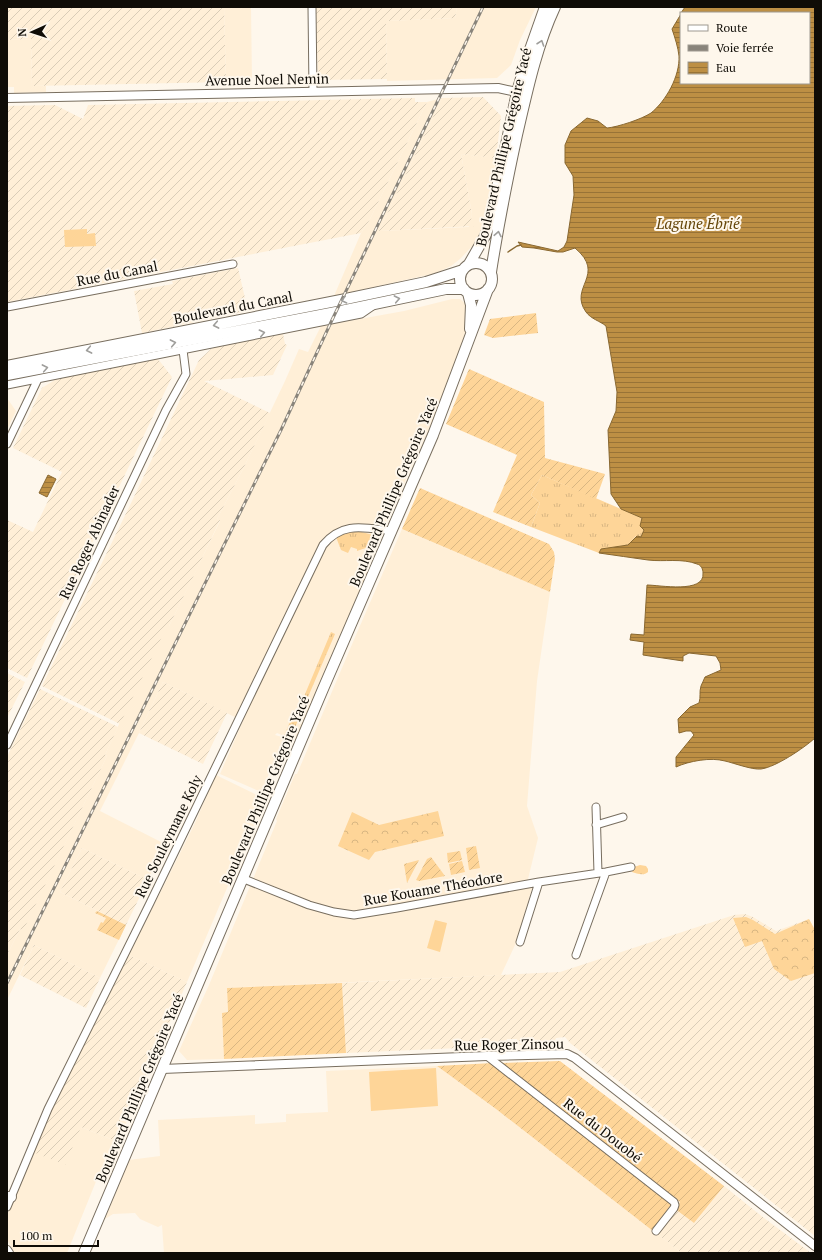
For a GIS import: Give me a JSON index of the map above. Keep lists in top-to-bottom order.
{
  "streets": {
    "main road": ["Boulevard Phillipe Grégoire Yacé", "Boulevard du Canal"],
    "street": [
      "Avenue Noel Nemin",
      "Rue du Canal",
      "Rue Roger Abinader",
      "Rue Souleymane Koly",
      "Rue Kouame Théodore",
      "Rue Roger Zinsou",
      "Rue du Douobé"
    ]
  },
  "crossings": [
    ["Avenue Noel Nemin", "Boulevard Phillipe Grégoire Yacé"],
    ["Boulevard Phillipe Grégoire Yacé", "Boulevard du Canal"],
    ["Boulevard Phillipe Grégoire Yacé", "Rue Souleymane Koly"],
    ["Boulevard Phillipe Grégoire Yacé", "Rue Kouame Théodore"],
    ["Boulevard Phillipe Grégoire Yacé", "Rue Roger Zinsou"],
    ["Boulevard du Canal", "Rue Roger Abinader"],
    ["Rue Roger Zinsou", "Rue du Douobé"]
  ],
  "water": ["Lagune Ébrié"],
  "legend": ["Route", "Voie ferrée", "Eau"],
  "scale_bar": "100 m",
  "north": "left"
}
